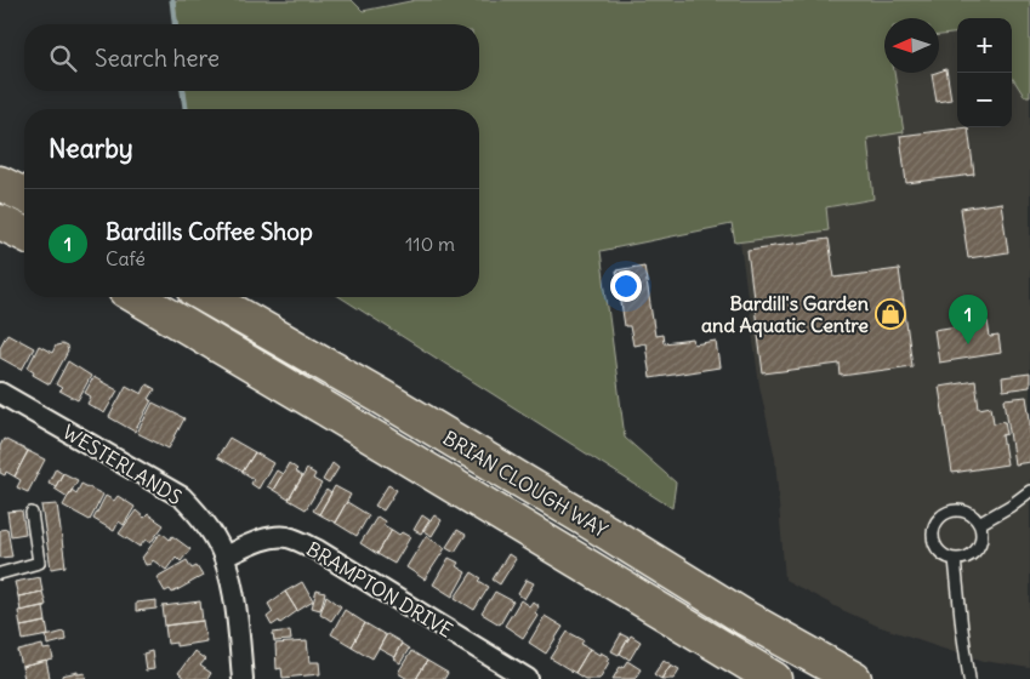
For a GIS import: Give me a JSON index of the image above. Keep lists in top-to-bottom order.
{
  "streets": {
    "highway": ["BRIAN CLOUGH WAY"],
    "street": ["WESTERLANDS", "BRAMPTON DRIVE"]
  },
  "crossings": [
    ["WESTERLANDS", "BRAMPTON DRIVE"]
  ],
  "places": {
    "shop": ["Bardill's Garden and Aquatic Centre"]
  },
  "north": "left",
  "page": {
    "map_buttons": ["+", "−"],
    "search": "Search here",
    "heading": "Nearby",
    "list": [
      {
        "mark": "1",
        "name": "Bardills Coffee Shop",
        "note": "Café",
        "value": "110 m"
      }
    ],
    "pins": "1"
  }
}
